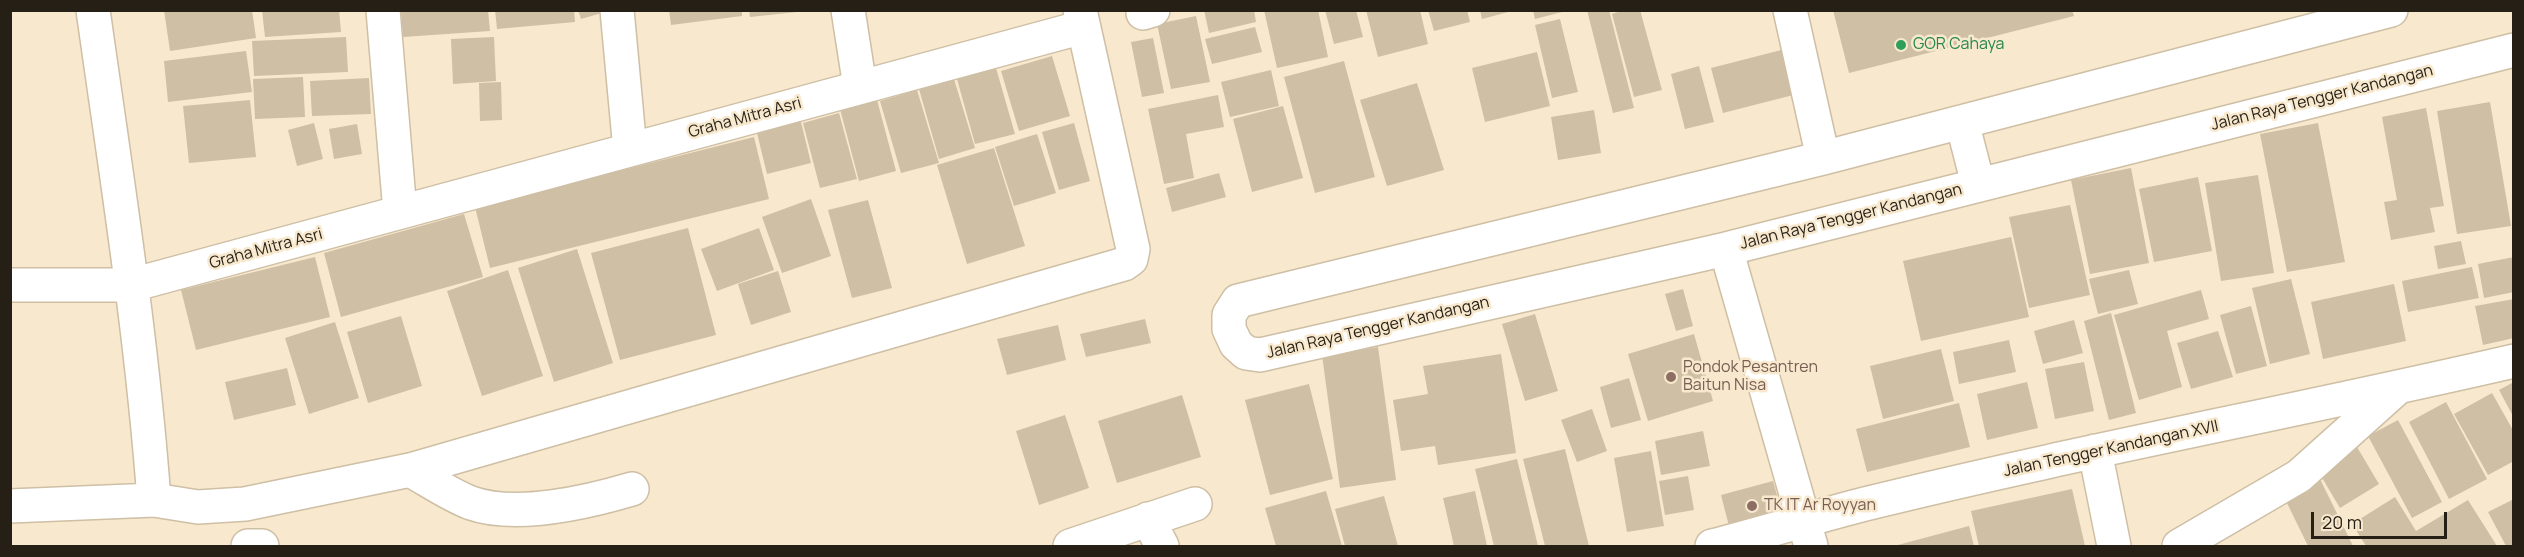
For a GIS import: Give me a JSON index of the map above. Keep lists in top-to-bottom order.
{
  "streets": {
    "street": ["Jalan Raya Tengger Kandangan", "Graha Mitra Asri", "Jalan Tengger Kandangan XVII"]
  },
  "places": ["GOR Cahaya", "Pondok Pesantren Baitun Nisa", "TK IT Ar Royyan"],
  "scale_bar": "20 m"
}
